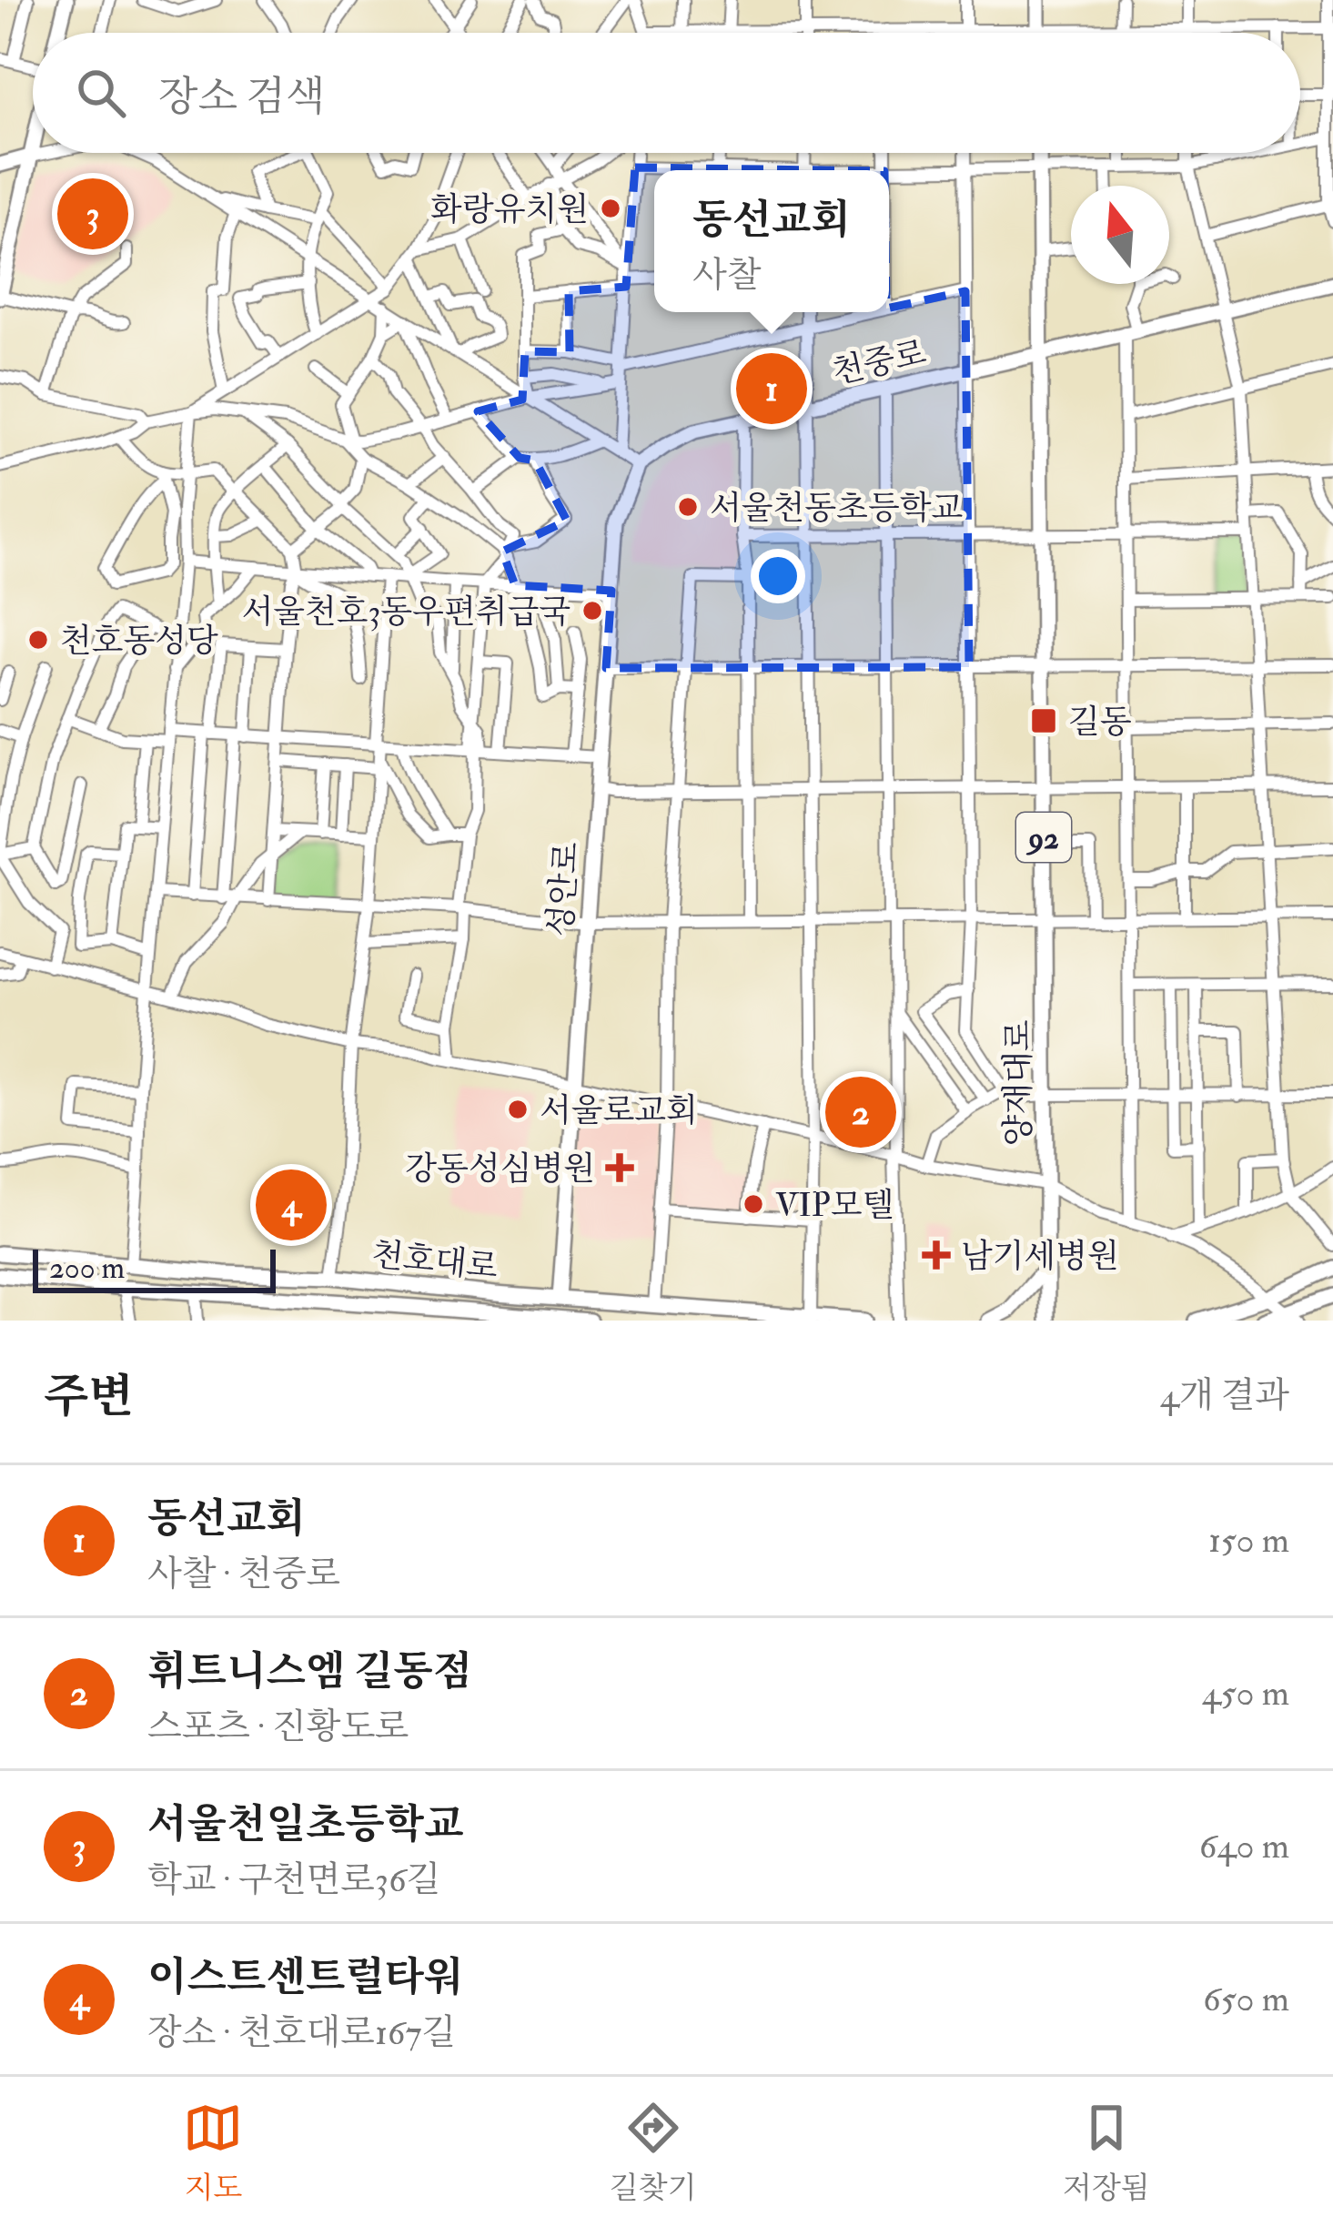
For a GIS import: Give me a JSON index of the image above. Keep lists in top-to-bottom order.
{
  "streets": {
    "main road": [
      "천중로",
      "92",
      "성안로",
      "양재대로",
      "천호대로"
    ]
  },
  "crossings": [
    ["천중로", "성안로"],
    ["천중로", "양재대로"],
    ["성안로", "천호대로"]
  ],
  "places": {
    "other": [
      "화랑유치원",
      "서울천동초등학교",
      "서울천호3동우편취급국",
      "천호동성당",
      "서울로교회",
      "VIP모텔"
    ],
    "transit": ["길동"],
    "health": ["강동성심병원", "남기세병원"]
  },
  "scale_bar": "200 m",
  "north": "top",
  "page": {
    "search": "장소 검색",
    "popup": ["동선교회", "사찰"],
    "pins": [
      "3",
      "1",
      "2",
      "4"
    ],
    "scale": "200 m",
    "heading": ["주변", "4개 결과"],
    "list": [
      {
        "mark": "1",
        "name": "동선교회",
        "note": "사찰 · 천중로",
        "value": "150 m"
      },
      {
        "mark": "2",
        "name": "휘트니스엠 길동점",
        "note": "스포츠 · 진황도로",
        "value": "450 m"
      },
      {
        "mark": "3",
        "name": "서울천일초등학교",
        "note": "학교 · 구천면로36길",
        "value": "640 m"
      },
      {
        "mark": "4",
        "name": "이스트센트럴타워",
        "note": "장소 · 천호대로167길",
        "value": "650 m"
      }
    ],
    "nav": ["지도", "길찾기", "저장됨"]
  }
}
